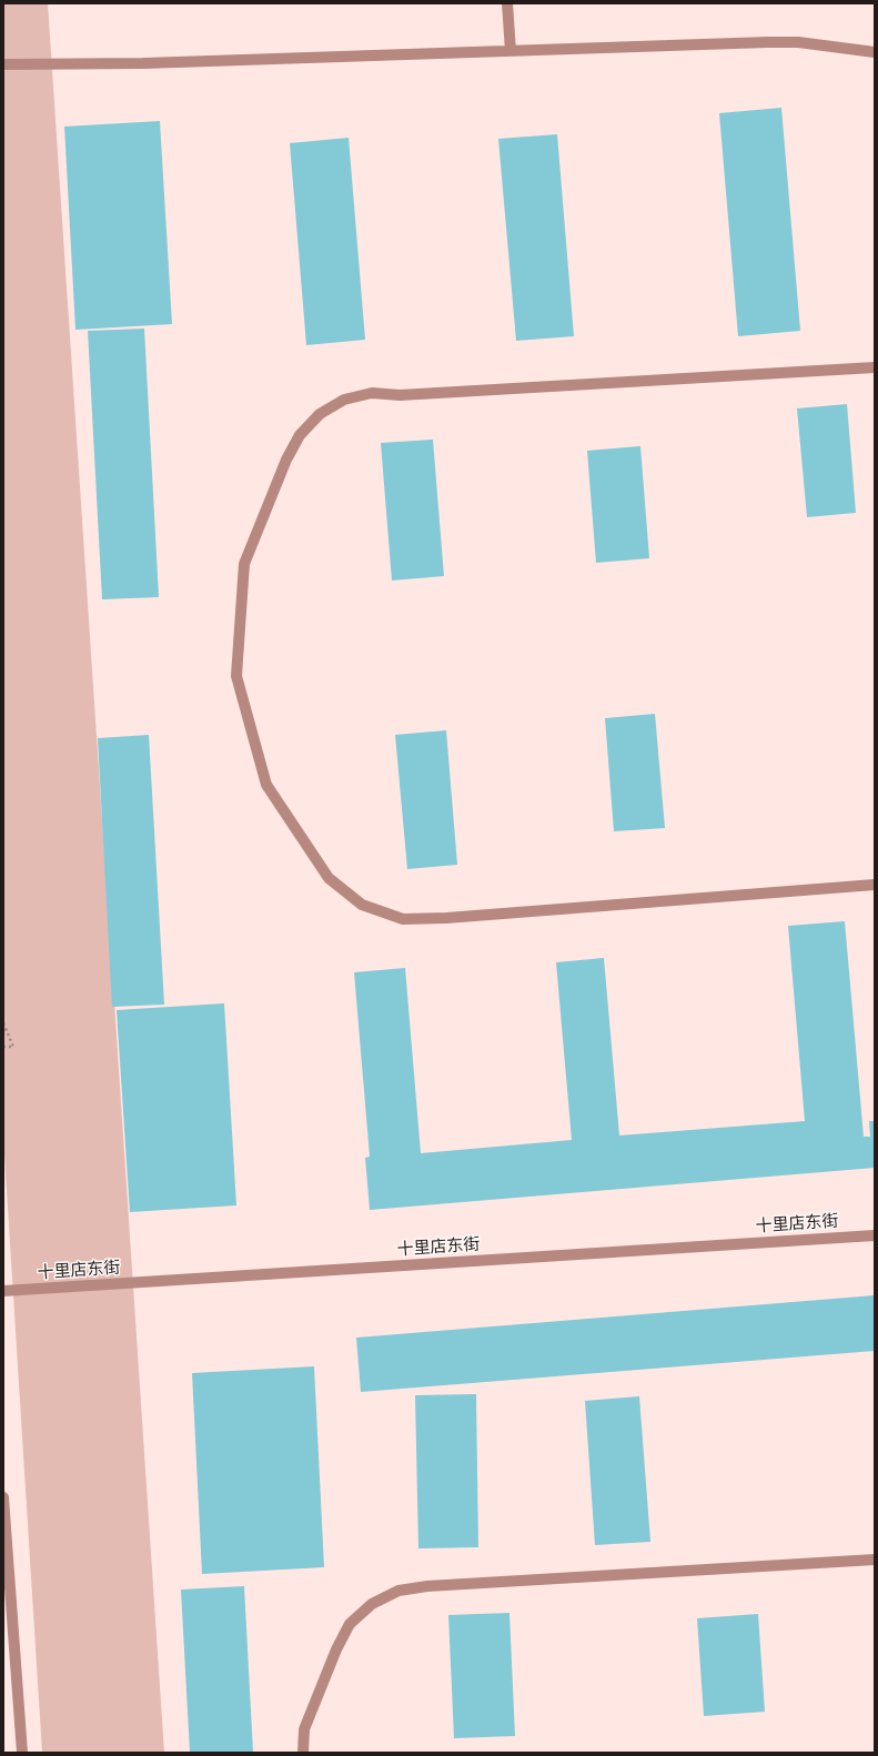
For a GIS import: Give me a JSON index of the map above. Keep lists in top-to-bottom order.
{
  "streets": {
    "street": ["十里店东街"]
  }
}
